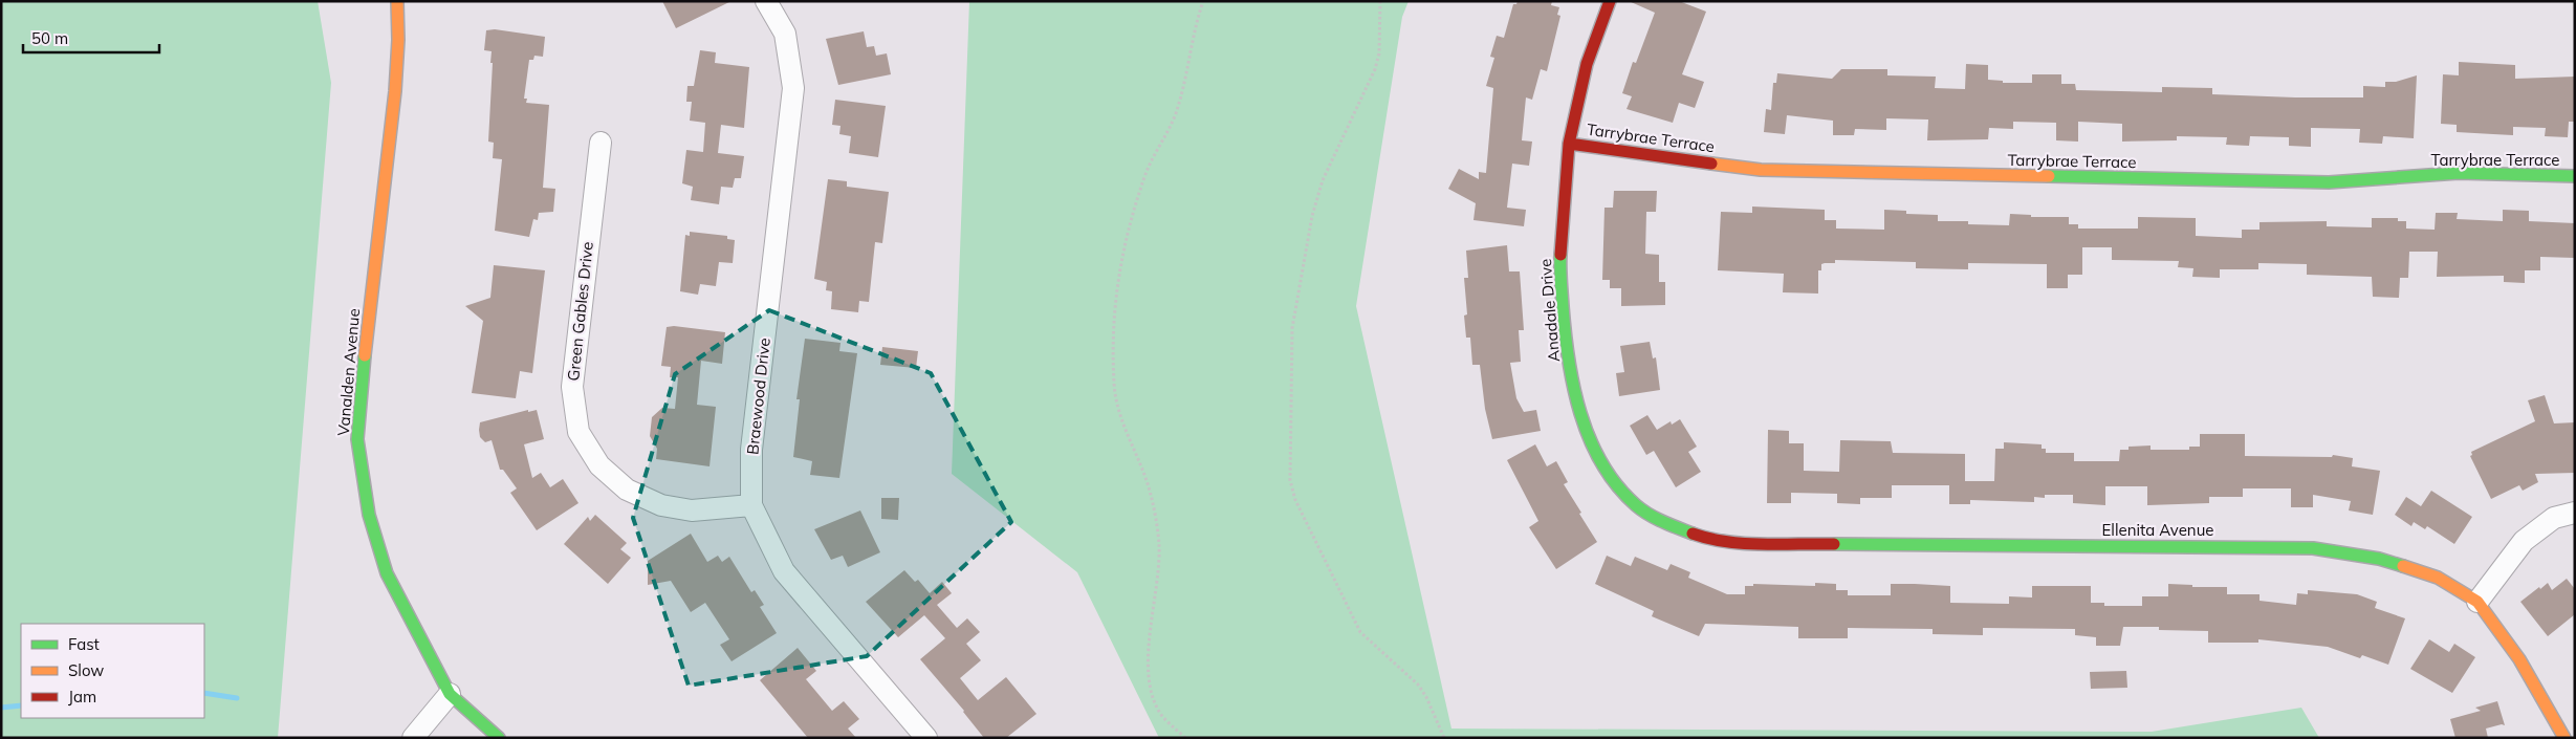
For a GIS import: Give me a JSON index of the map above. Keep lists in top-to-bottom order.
{
  "streets": {
    "street": [
      "Tarrybrae Terrace",
      "Anadale Drive",
      "Green Gables Drive",
      "Vanalden Avenue",
      "Braewood Drive",
      "Ellenita Avenue"
    ]
  },
  "crossings": [
    ["Tarrybrae Terrace", "Anadale Drive"],
    ["Anadale Drive", "Ellenita Avenue"],
    ["Green Gables Drive", "Braewood Drive"]
  ],
  "legend": ["Fast", "Slow", "Jam"],
  "scale_bar": "50 m"
}
